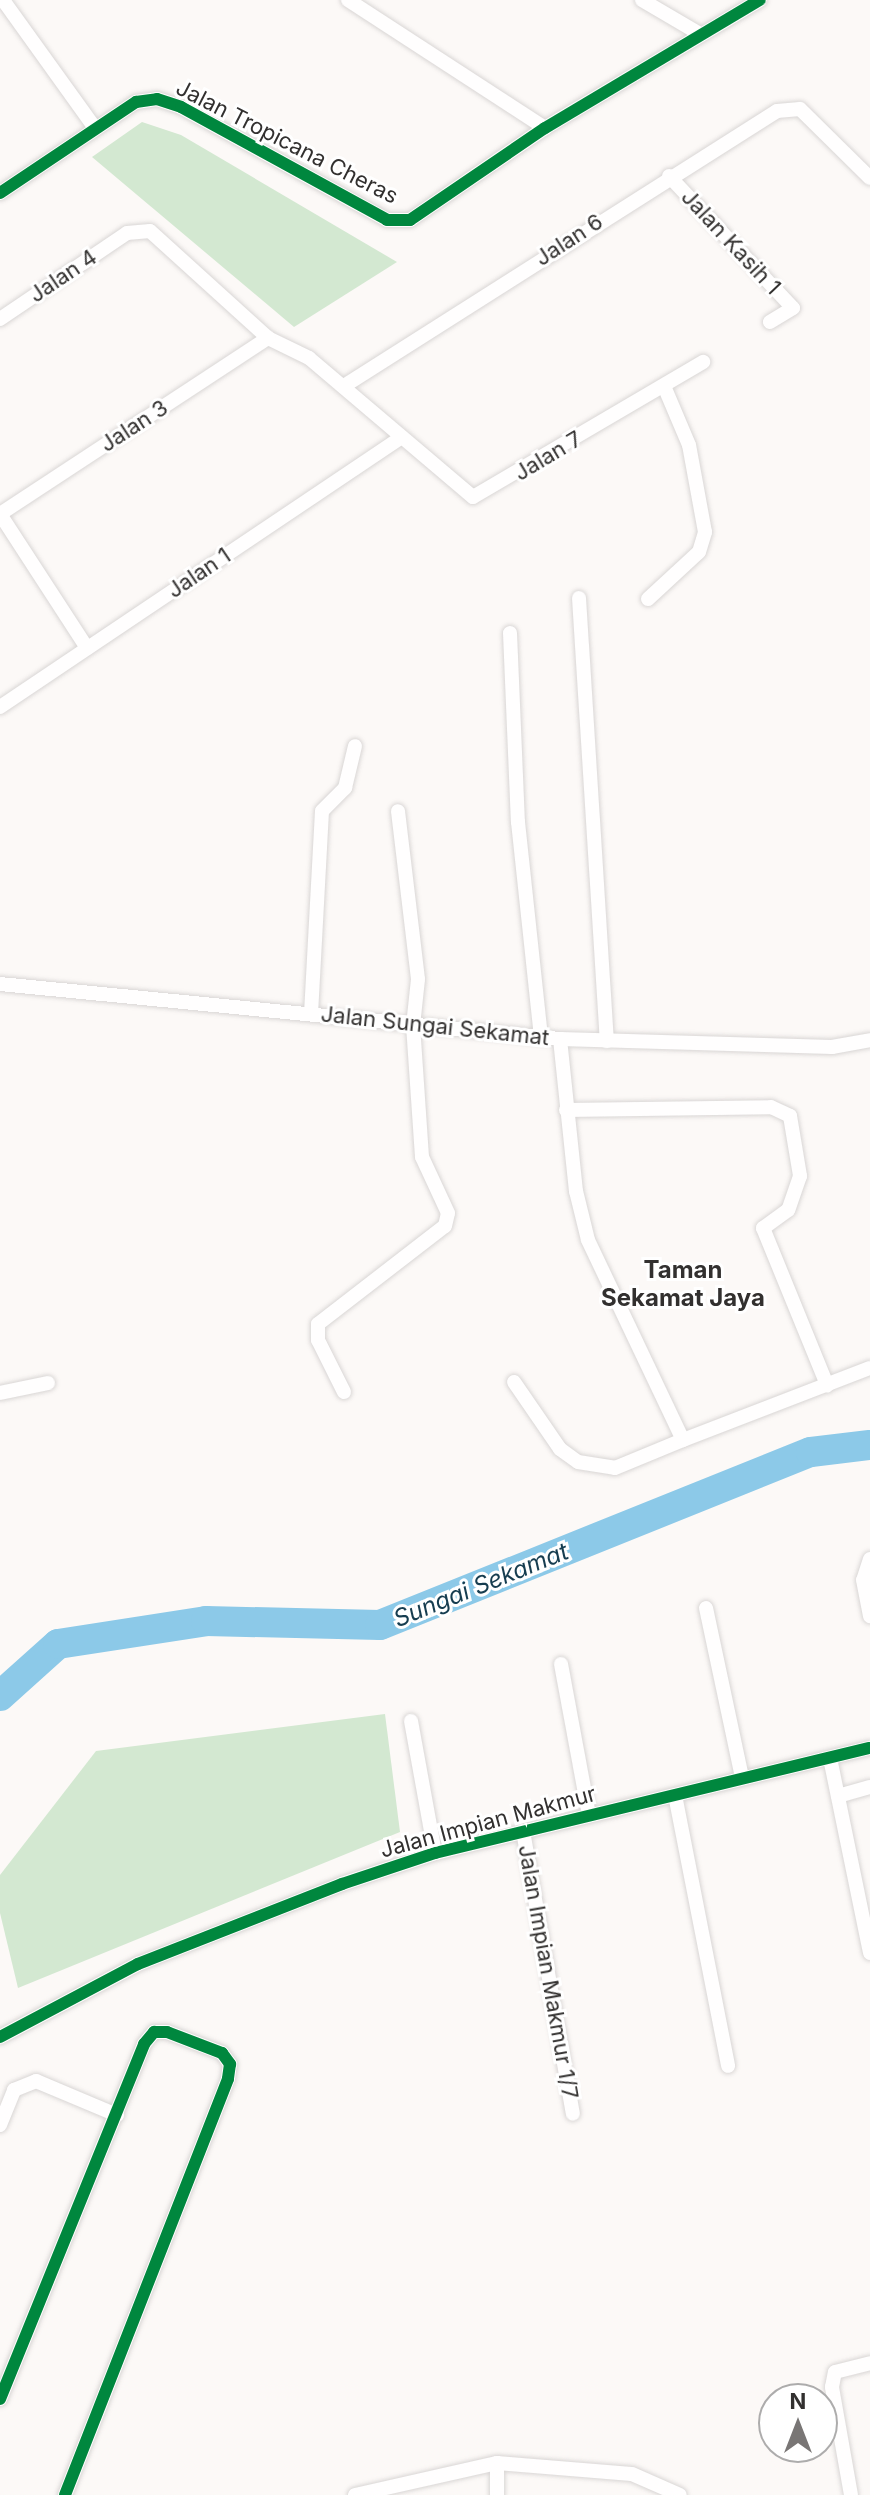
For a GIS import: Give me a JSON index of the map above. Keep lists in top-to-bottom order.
{
  "streets": {
    "street": [
      "Jalan Tropicana Cheras",
      "Jalan 6",
      "Jalan Kasih 1",
      "Jalan 4",
      "Jalan 3",
      "Jalan 7",
      "Jalan 1",
      "Jalan Sungai Sekamat",
      "Jalan Impian Makmur",
      "Jalan Impian Makmur 1/7"
    ]
  },
  "crossings": [
    ["Jalan 6", "Jalan Kasih 1"],
    ["Jalan 4", "Jalan 3"],
    ["Jalan 7", "Jalan 1"],
    ["Jalan Impian Makmur", "Jalan Impian Makmur 1/7"]
  ],
  "districts": ["Taman Sekamat Jaya"],
  "water": ["Sungai Sekamat"],
  "north": "top"
}
